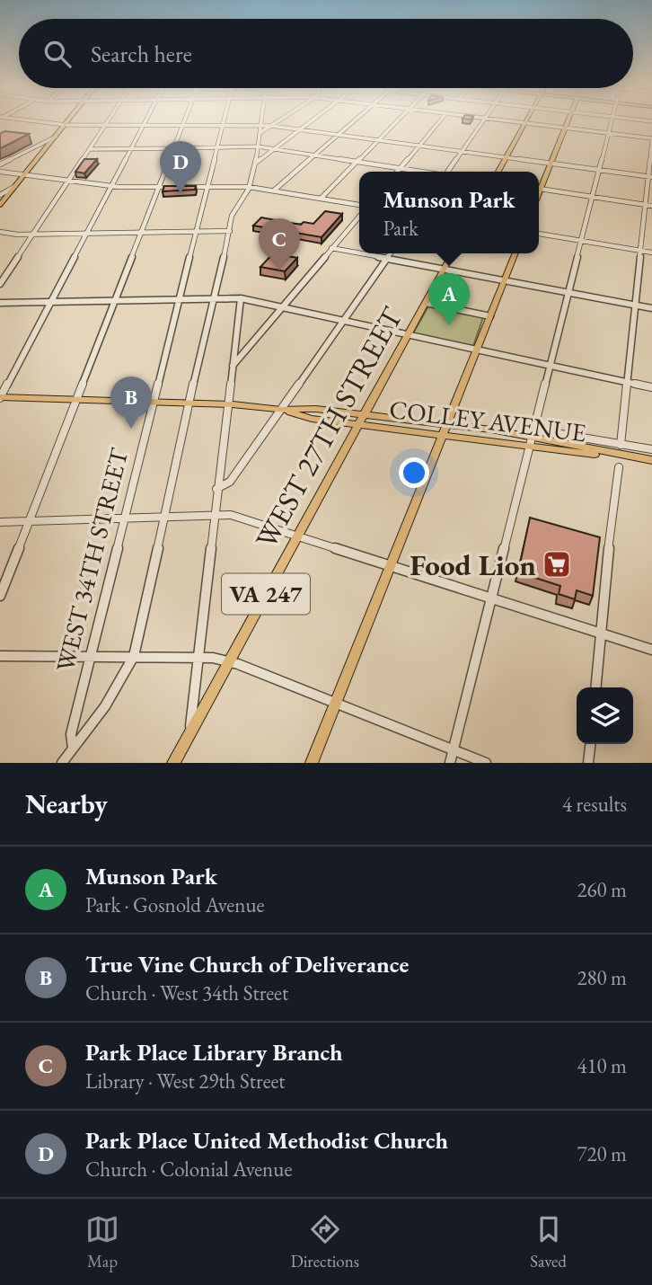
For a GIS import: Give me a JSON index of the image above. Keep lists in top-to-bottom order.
{
  "streets": {
    "main road": ["COLLEY AVENUE", "WEST 27TH STREET", "VA 247"],
    "street": ["WEST 34TH STREET"]
  },
  "crossings": [
    ["COLLEY AVENUE", "WEST 27TH STREET"],
    ["COLLEY AVENUE", "WEST 34TH STREET"]
  ],
  "places": {
    "supermarket": ["Food Lion"]
  },
  "page": {
    "search": "Search here",
    "pins": [
      "D",
      "C",
      "A",
      "B"
    ],
    "popup": ["Munson Park", "Park"],
    "heading": ["Nearby", "4 results"],
    "list": [
      {
        "mark": "A",
        "name": "Munson Park",
        "note": "Park · Gosnold Avenue",
        "value": "260 m"
      },
      {
        "mark": "B",
        "name": "True Vine Church of Deliverance",
        "note": "Church · West 34th Street",
        "value": "280 m"
      },
      {
        "mark": "C",
        "name": "Park Place Library Branch",
        "note": "Library · West 29th Street",
        "value": "410 m"
      },
      {
        "mark": "D",
        "name": "Park Place United Methodist Church",
        "note": "Church · Colonial Avenue",
        "value": "720 m"
      }
    ],
    "nav": ["Map", "Directions", "Saved"]
  }
}
